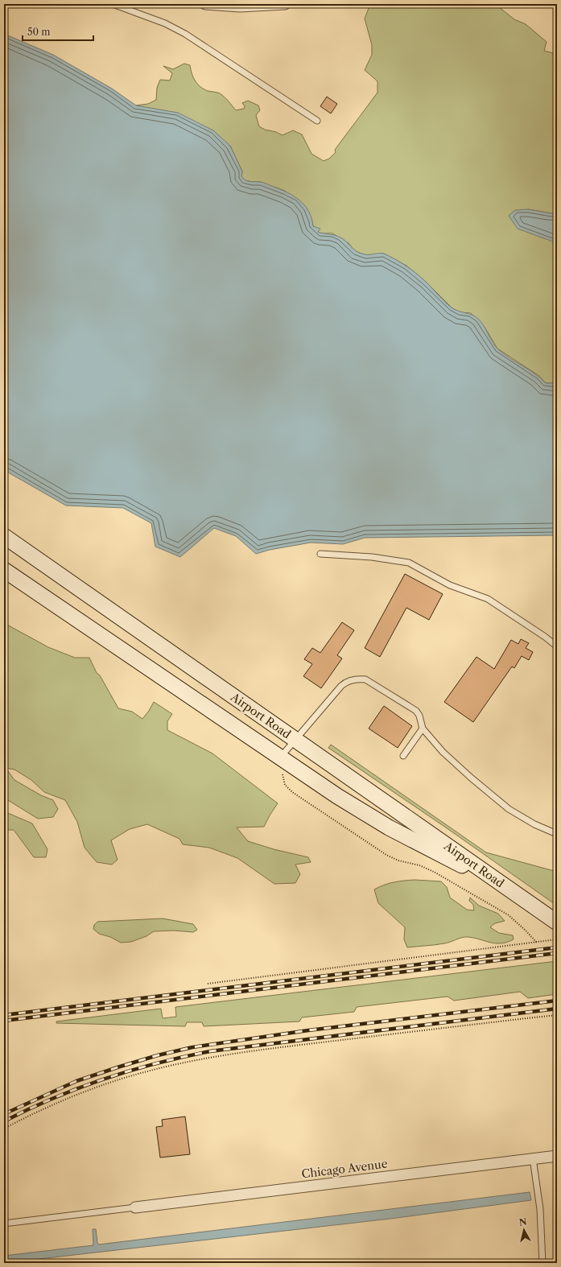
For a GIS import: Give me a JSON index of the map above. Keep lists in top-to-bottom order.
{
  "streets": {
    "main road": ["Airport Road"],
    "street": ["Chicago Avenue"]
  },
  "scale_bar": "50 m",
  "north": "top"
}
